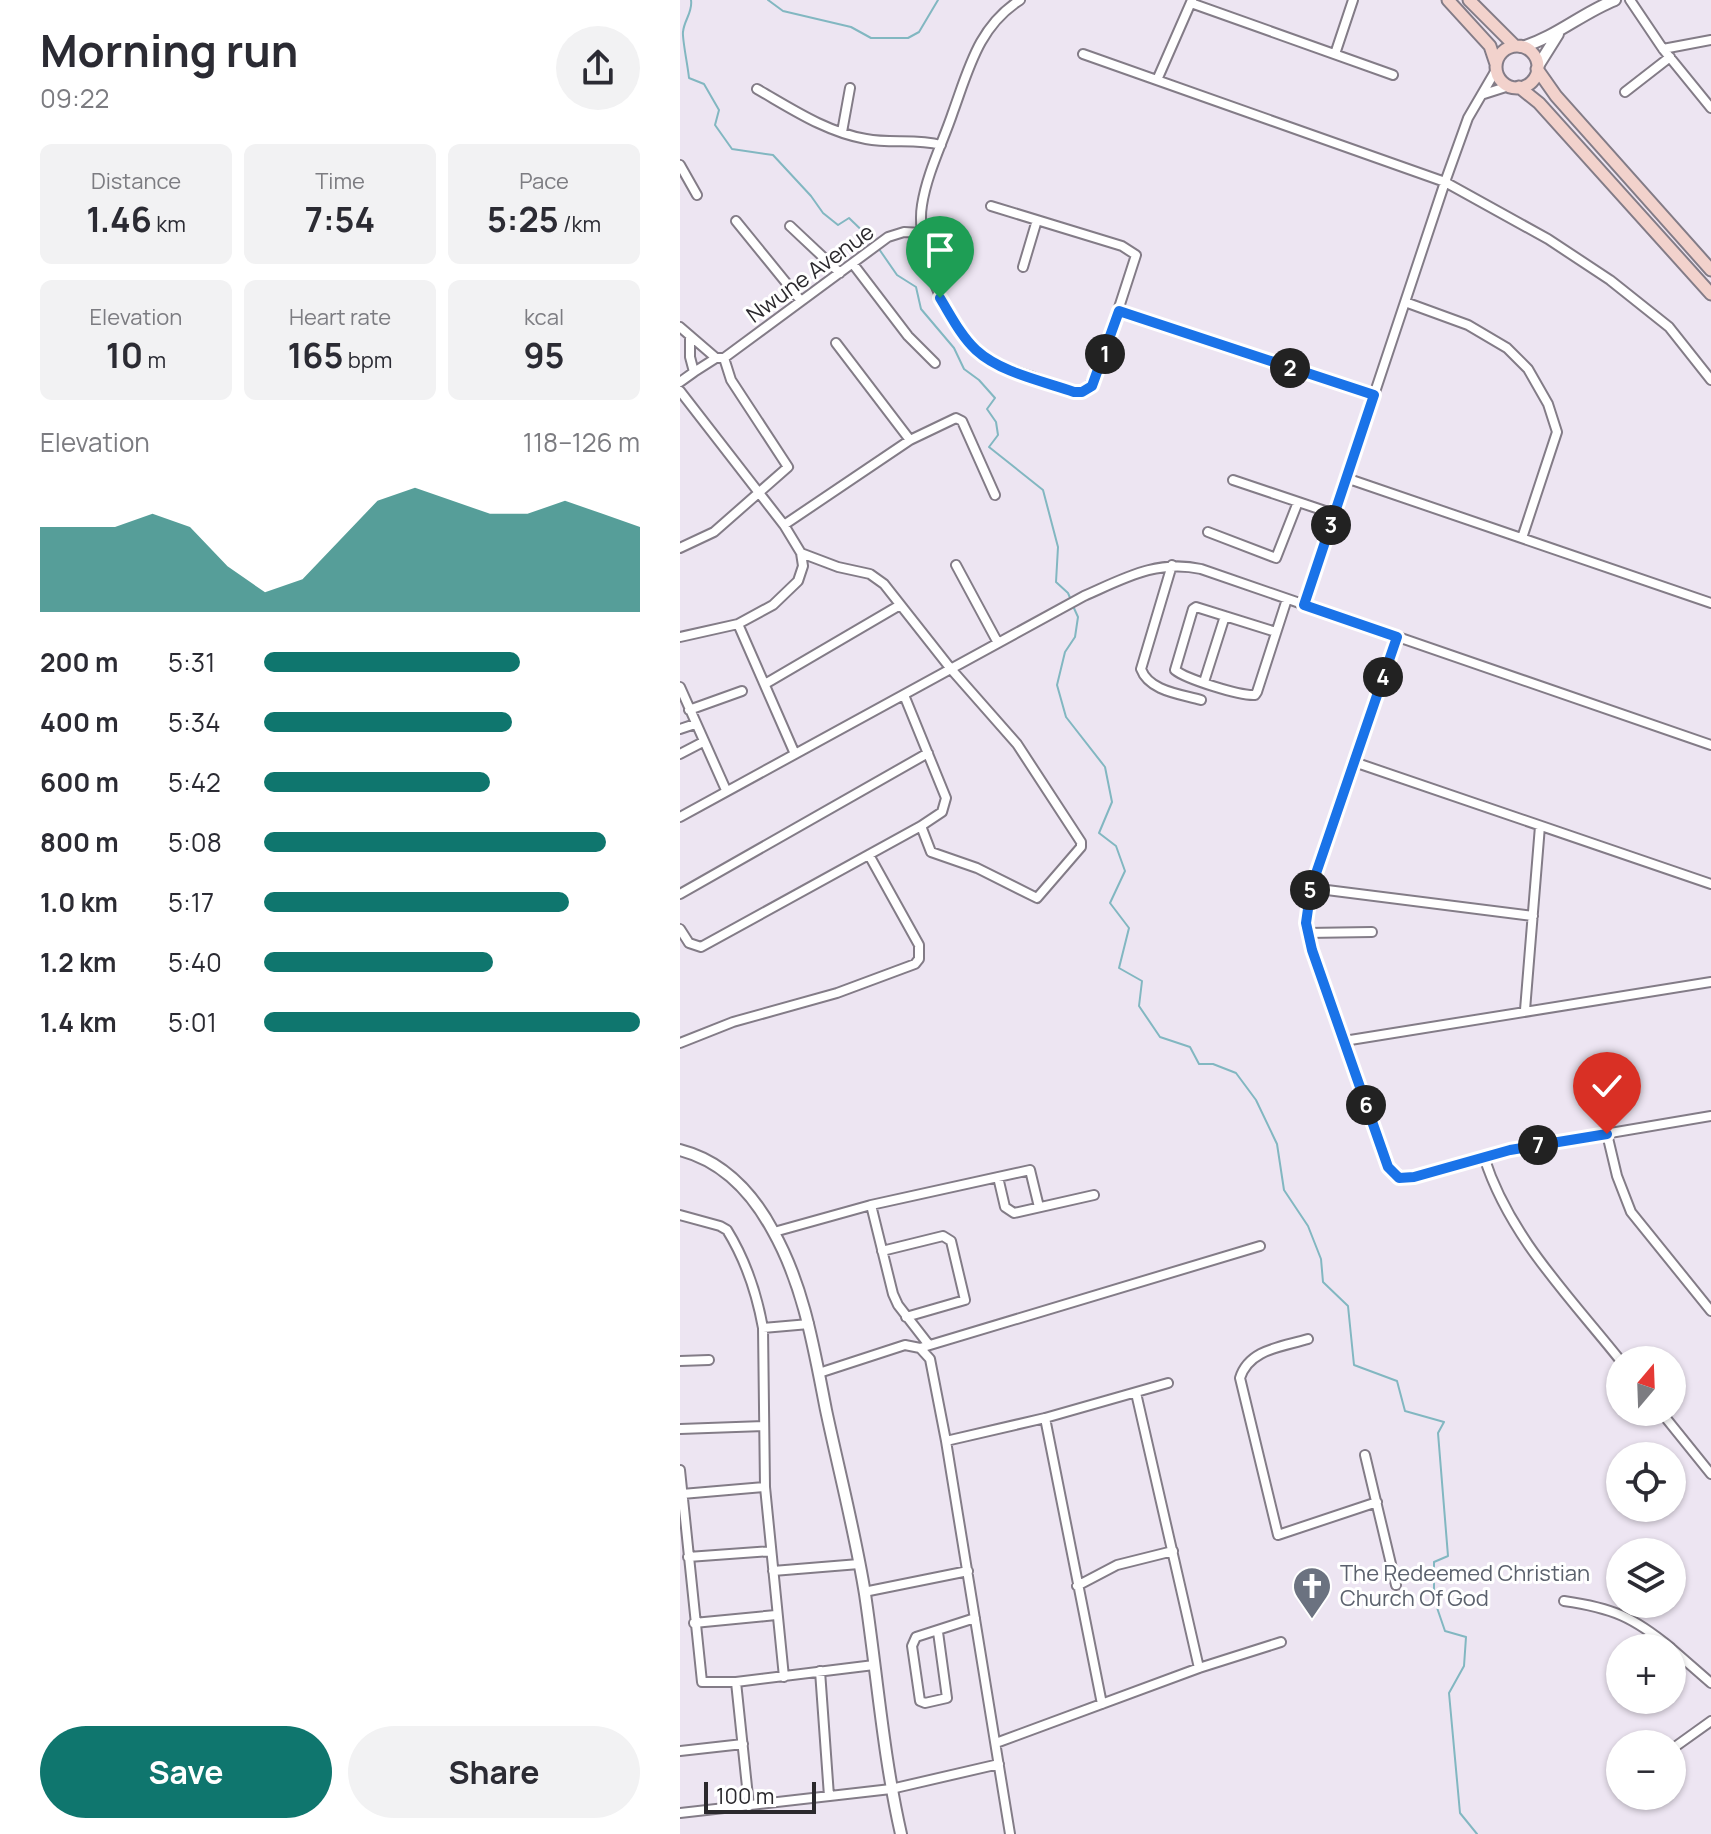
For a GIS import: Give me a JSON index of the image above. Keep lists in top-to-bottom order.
{
  "streets": {
    "street": ["Nwune Avenue"]
  },
  "places": {
    "church": ["The Redeemed Christian Church Of God"]
  },
  "scale_bar": "100 m",
  "north": "top",
  "page": {
    "heading": ["Morning run", "09:22"],
    "stats": [
      ["Distance", "1.46 km"],
      ["Time", "7:54"],
      ["Pace", "5:25 /km"],
      ["Elevation", "10 m"],
      ["Heart rate", "165 bpm"],
      ["kcal", "95"]
    ],
    "pins": [
      "1",
      "2",
      "3",
      "4",
      "5",
      "6",
      "7"
    ],
    "chart": ["Elevation", "118–126 m"],
    "list": [
      {
        "name": "200 m",
        "note": "5:31"
      },
      {
        "name": "400 m",
        "note": "5:34"
      },
      {
        "name": "600 m",
        "note": "5:42"
      },
      {
        "name": "800 m",
        "note": "5:08"
      },
      {
        "name": "1.0 km",
        "note": "5:17"
      },
      {
        "name": "1.2 km",
        "note": "5:40"
      },
      {
        "name": "1.4 km",
        "note": "5:01"
      }
    ],
    "map_buttons": ["+", "−"],
    "buttons": ["Save", "Share"],
    "scale": "100 m"
  }
}
